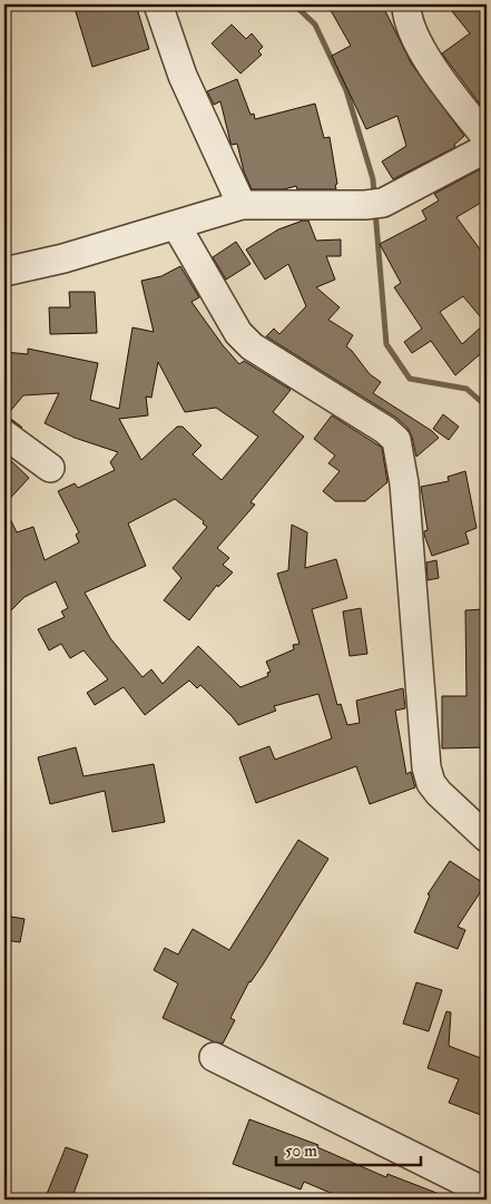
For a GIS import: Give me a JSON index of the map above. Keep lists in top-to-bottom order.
{
  "scale_bar": "50 m"
}
